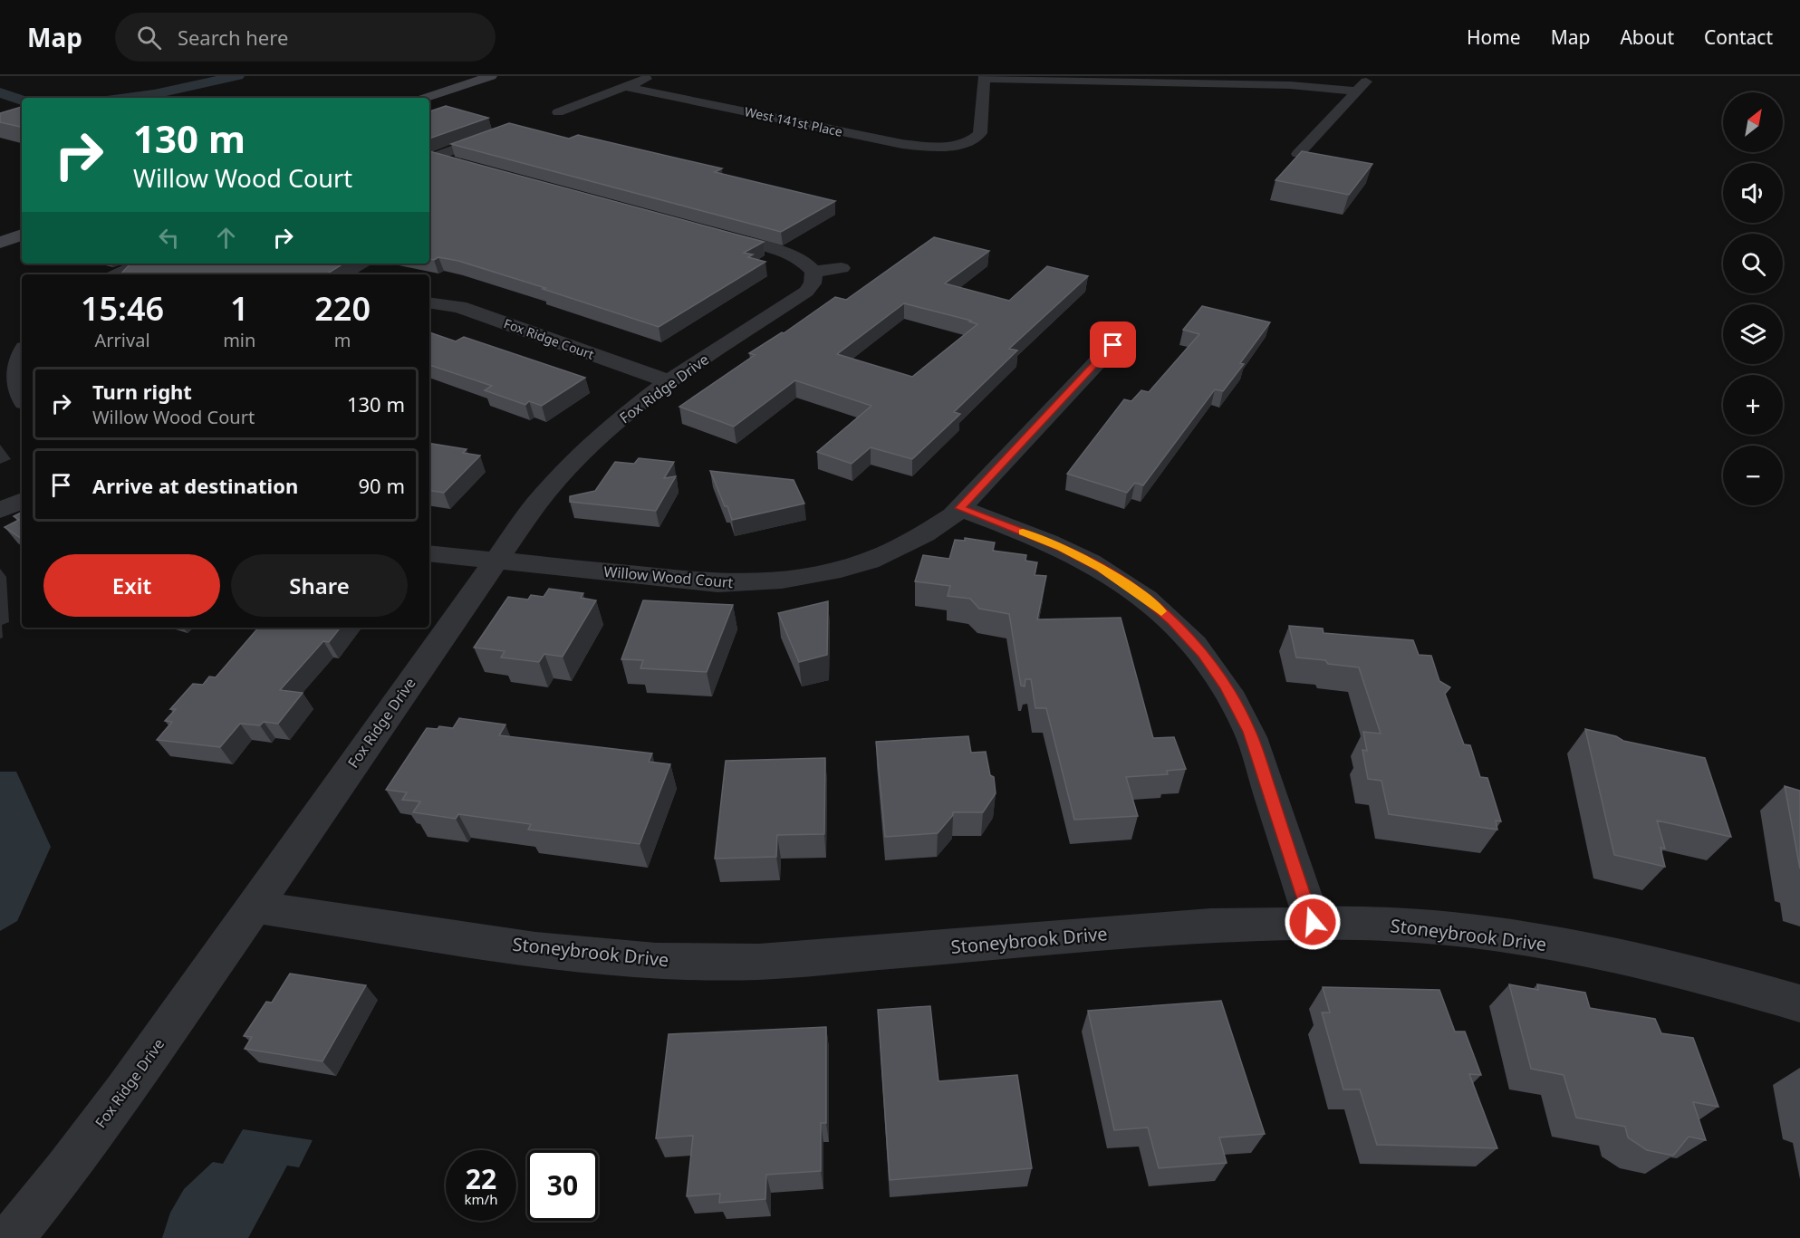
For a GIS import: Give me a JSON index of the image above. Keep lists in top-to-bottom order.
{
  "streets": {
    "street": [
      "West 141st Place",
      "Fox Ridge Court",
      "Fox Ridge Drive",
      "Willow Wood Court",
      "Stoneybrook Drive"
    ]
  },
  "crossings": [
    ["Fox Ridge Court", "Fox Ridge Drive"],
    ["Fox Ridge Drive", "Willow Wood Court"],
    ["Fox Ridge Drive", "Stoneybrook Drive"]
  ],
  "north": "top right",
  "page": {
    "header": "Map",
    "search": "Search here",
    "nav": [
      "Home",
      "Map",
      "About",
      "Contact"
    ],
    "map_buttons": ["+", "−"],
    "turn": ["130 m", "Willow Wood Court"],
    "eta": [
      "15:46",
      "Arrival",
      "1",
      "min",
      "220",
      "m"
    ],
    "list": [
      {
        "name": "Turn right",
        "note": "Willow Wood Court",
        "value": "130 m"
      },
      {
        "name": "Arrive at destination",
        "value": "90 m"
      }
    ],
    "buttons": ["Exit", "Share"],
    "speed": "22 km/h",
    "limit": "30"
  }
}
